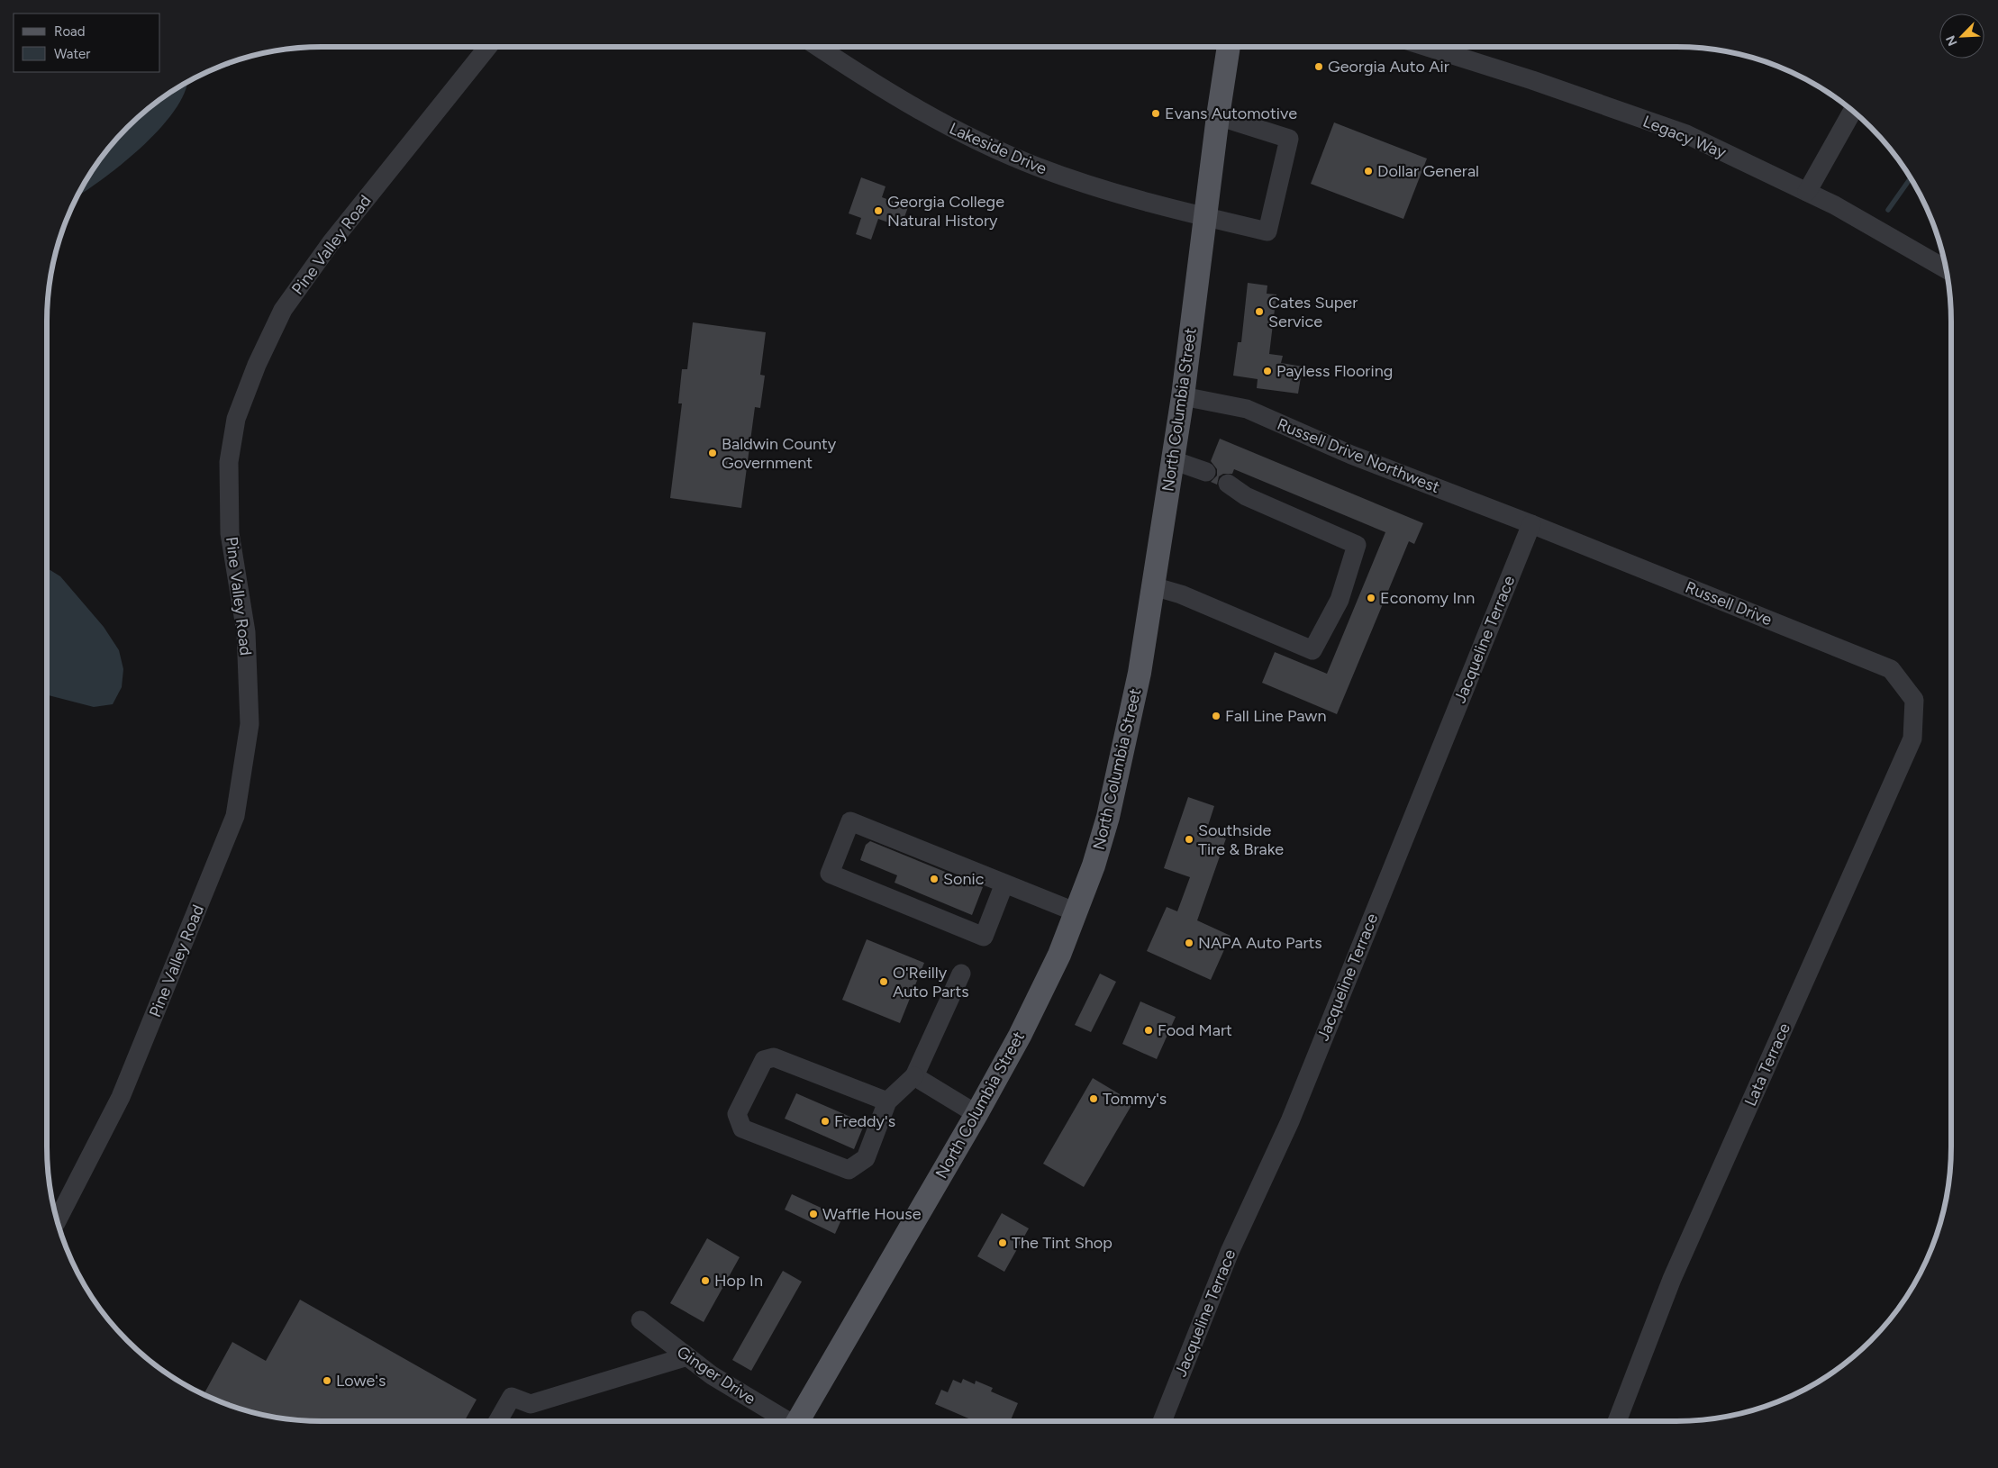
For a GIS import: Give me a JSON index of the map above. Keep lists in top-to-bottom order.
{
  "streets": {
    "main road": ["North Columbia Street"],
    "street": [
      "Legacy Way",
      "Lakeside Drive",
      "Pine Valley Road",
      "Russell Drive Northwest",
      "Russell Drive",
      "Jacqueline Terrace",
      "Lata Terrace",
      "Ginger Drive"
    ]
  },
  "crossings": [
    ["Lakeside Drive", "North Columbia Street"],
    ["North Columbia Street", "Russell Drive Northwest"],
    ["Russell Drive Northwest", "Russell Drive"],
    ["Russell Drive Northwest", "Jacqueline Terrace"],
    ["Russell Drive", "Jacqueline Terrace"],
    ["Russell Drive", "Lata Terrace"]
  ],
  "places": [
    "Georgia Auto Air",
    "Evans Automotive",
    "Dollar General",
    "Georgia College Natural History",
    "Cates Super Service",
    "Payless Flooring",
    "Baldwin County Government",
    "Economy Inn",
    "Fall Line Pawn",
    "Southside Tire & Brake",
    "Sonic",
    "NAPA Auto Parts",
    "O'Reilly Auto Parts",
    "Food Mart",
    "Tommy's",
    "Freddy's",
    "Waffle House",
    "The Tint Shop",
    "Hop In",
    "Lowe's"
  ],
  "legend": ["Road", "Water"],
  "north": "bottom left"
}
